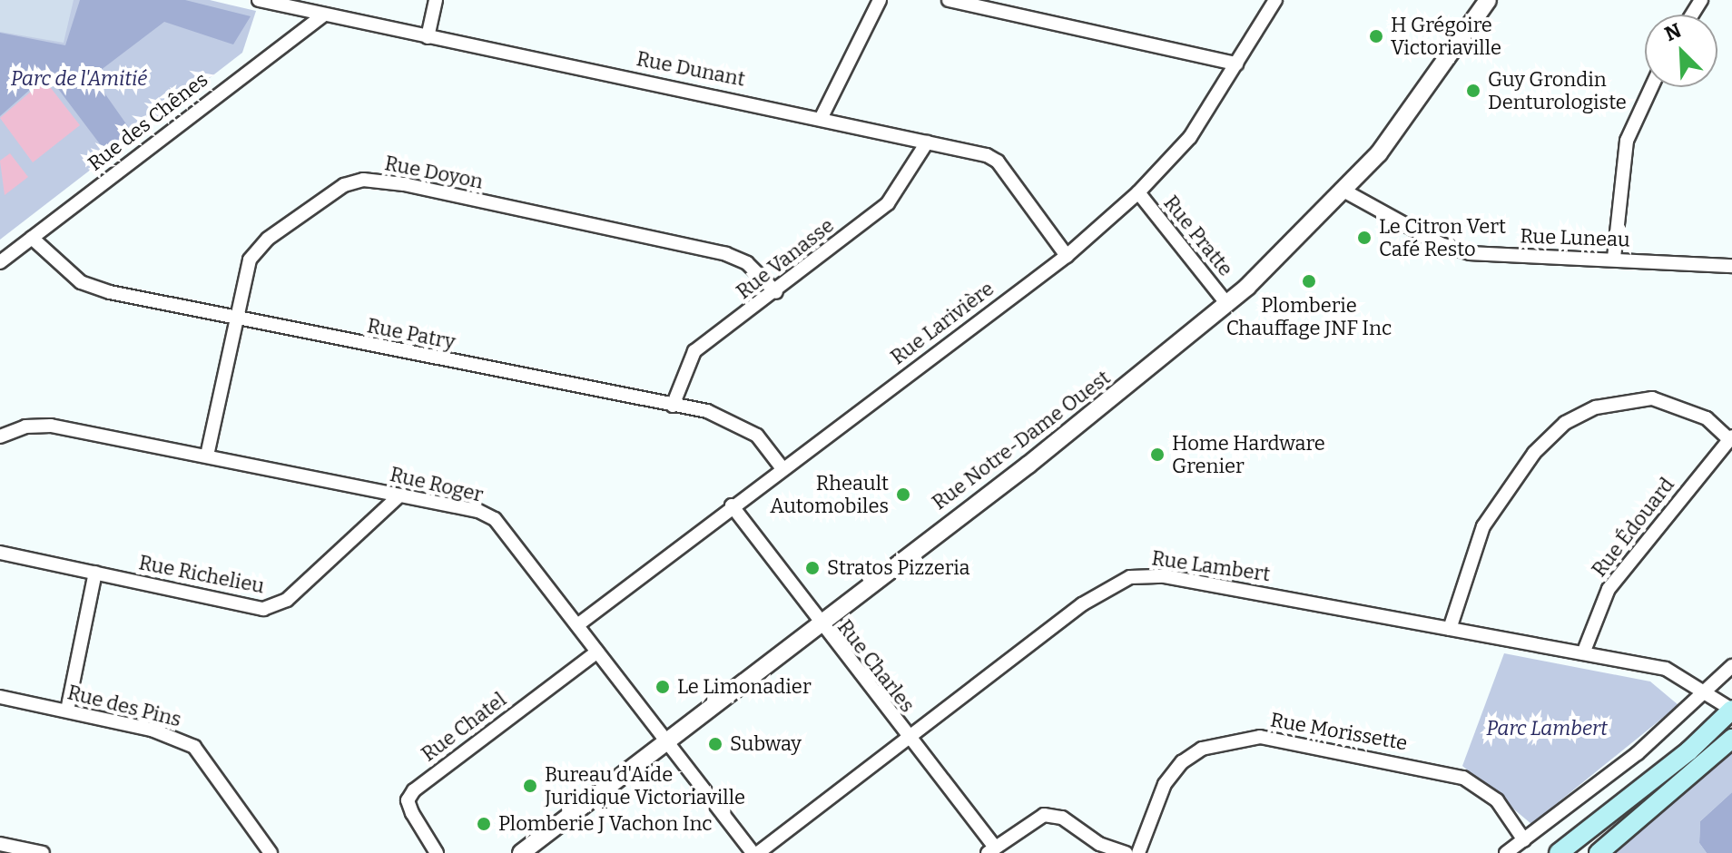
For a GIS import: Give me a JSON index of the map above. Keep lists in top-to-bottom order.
{
  "streets": {
    "street": [
      "Rue Dunant",
      "Rue des Chênes",
      "Rue Doyon",
      "Rue Pratte",
      "Rue Luneau",
      "Rue Vanasse",
      "Rue Larivière",
      "Rue Patry",
      "Rue Notre-Dame Ouest",
      "Rue Roger",
      "Rue Édouard",
      "Rue Lambert",
      "Rue Richelieu",
      "Rue Charles",
      "Rue des Pins",
      "Rue Chatel",
      "Rue Morissette"
    ]
  },
  "crossings": [
    ["Rue Dunant", "Rue des Chênes"],
    ["Rue Dunant", "Rue Vanasse"],
    ["Rue Dunant", "Rue Larivière"],
    ["Rue des Chênes", "Rue Patry"],
    ["Rue Doyon", "Rue Vanasse"],
    ["Rue Doyon", "Rue Patry"],
    ["Rue Doyon", "Rue Roger"],
    ["Rue Pratte", "Rue Larivière"],
    ["Rue Pratte", "Rue Notre-Dame Ouest"],
    ["Rue Luneau", "Rue Notre-Dame Ouest"],
    ["Rue Vanasse", "Rue Patry"],
    ["Rue Larivière", "Rue Patry"],
    ["Rue Larivière", "Rue Roger"],
    ["Rue Larivière", "Rue Charles"],
    ["Rue Notre-Dame Ouest", "Rue Roger"],
    ["Rue Notre-Dame Ouest", "Rue Charles"],
    ["Rue Roger", "Rue Lambert"],
    ["Rue Roger", "Rue Richelieu"],
    ["Rue Roger", "Rue Chatel"],
    ["Rue Édouard", "Rue Lambert"],
    ["Rue Lambert", "Rue Charles"]
  ],
  "parks": ["Parc de l'Amitié", "Parc Lambert"],
  "places": [
    "H Grégoire Victoriaville",
    "Guy Grondin Denturologiste",
    "Le Citron Vert Café Resto",
    "Plomberie Chauffage JNF Inc",
    "Home Hardware Grenier",
    "Rheault Automobiles",
    "Stratos Pizzeria",
    "Le Limonadier",
    "Subway",
    "Bureau d'Aide Juridique Victoriaville",
    "Plomberie J Vachon Inc"
  ],
  "north": "top left"
}
